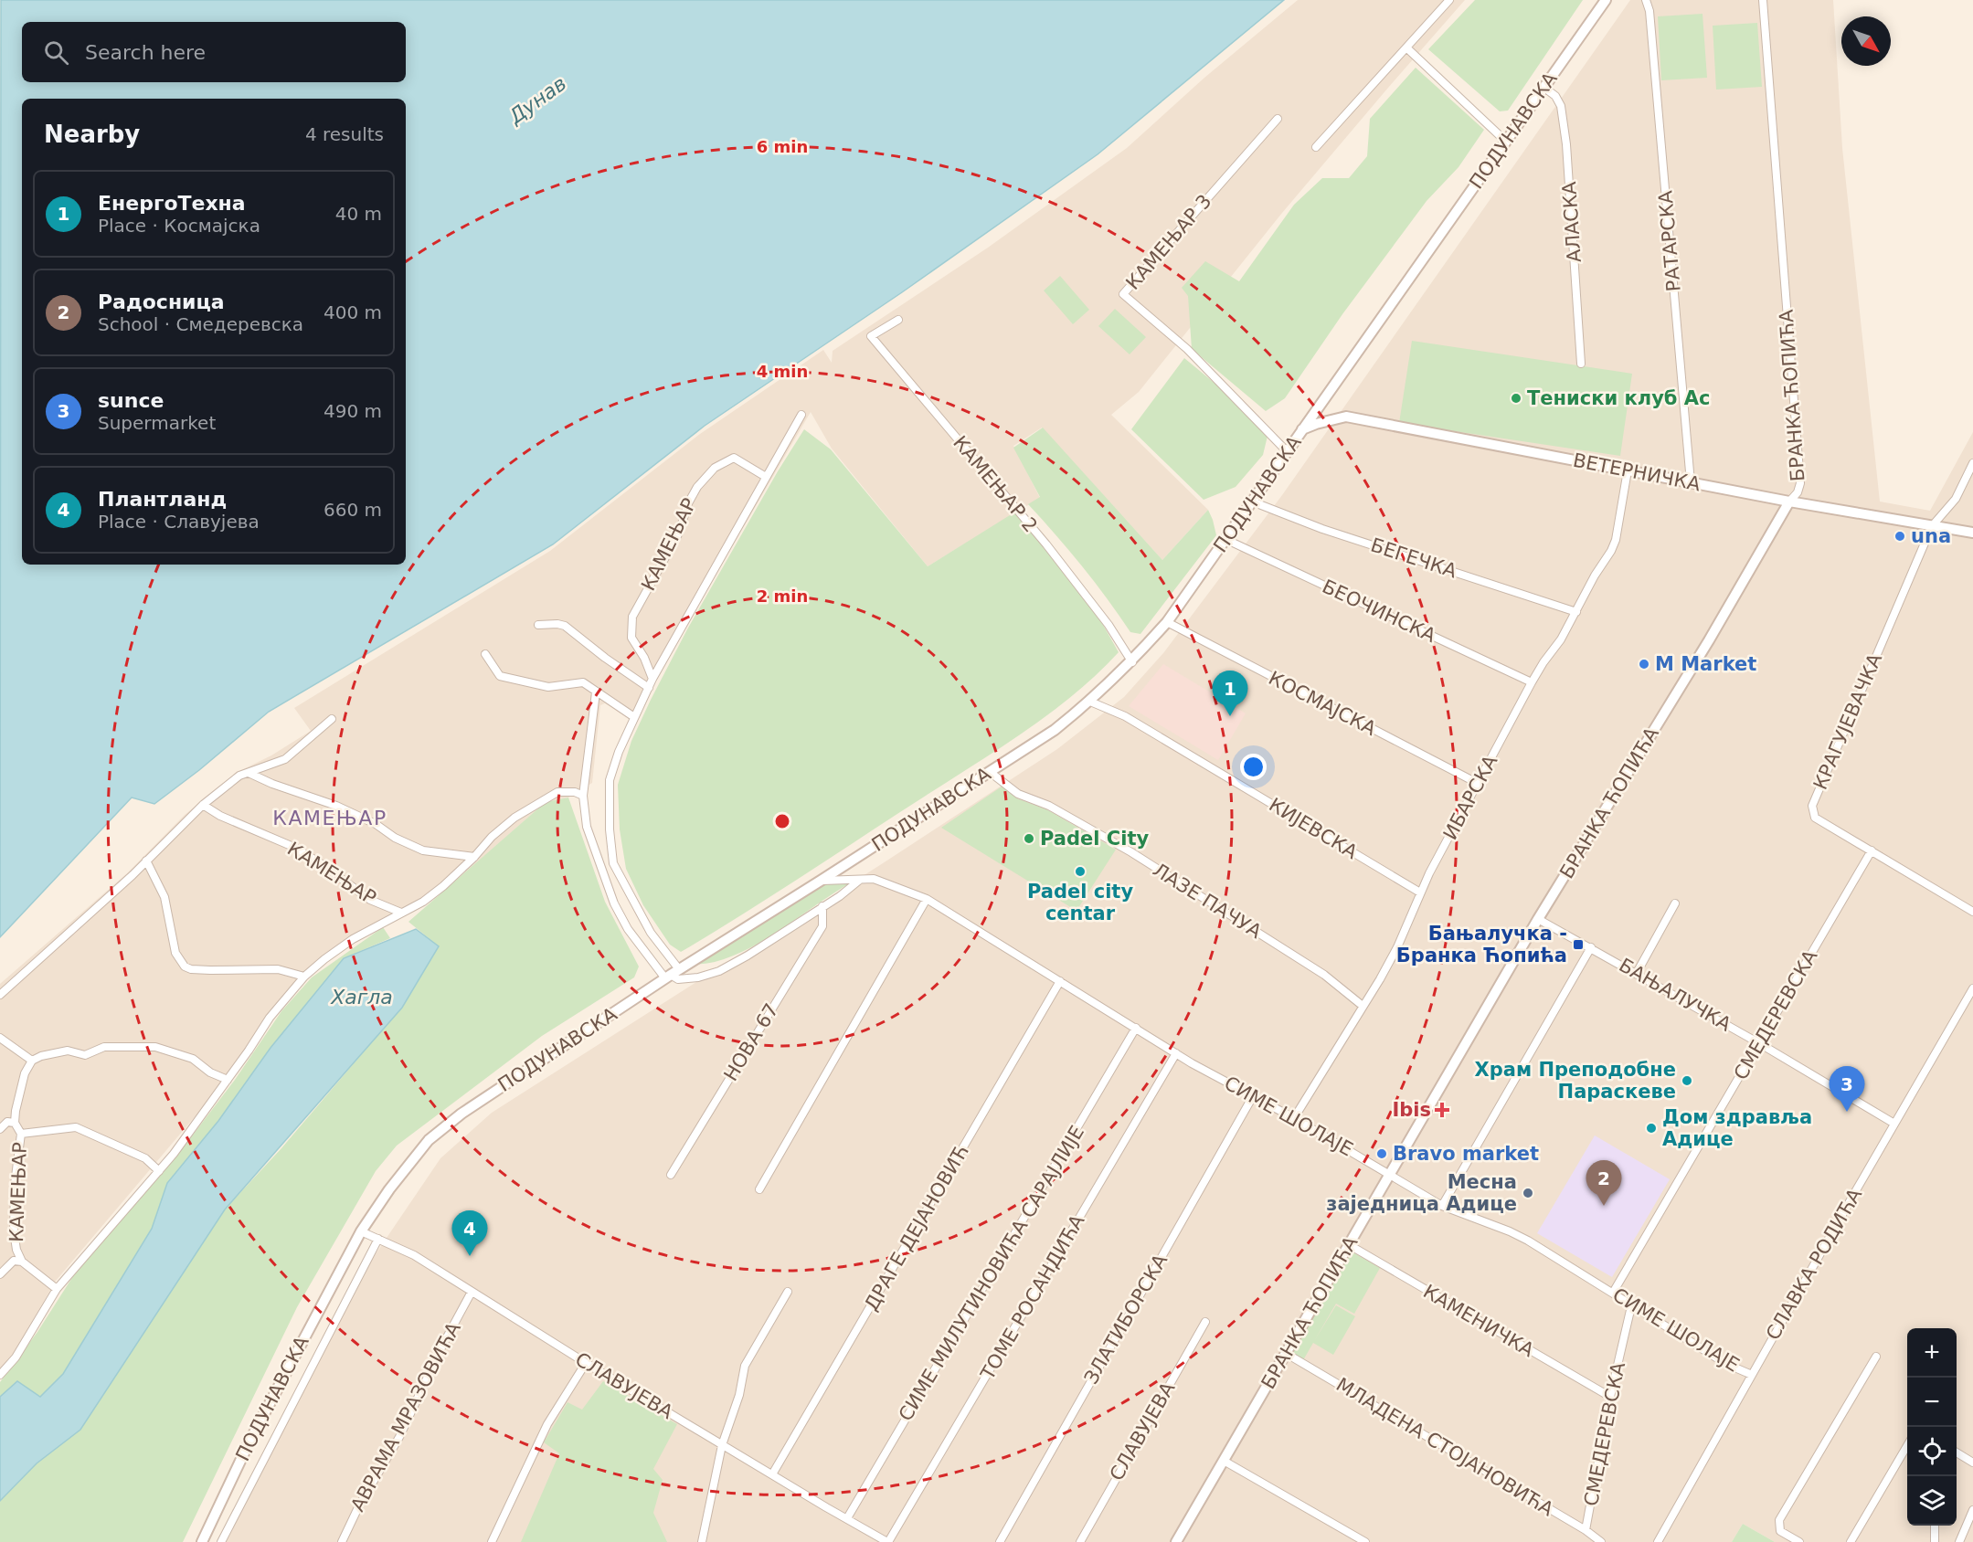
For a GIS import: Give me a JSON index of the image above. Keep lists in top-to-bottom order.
{
  "streets": {
    "street": [
      "ПОДУНАВСКА",
      "АЛАСКА",
      "РАТАРСКА",
      "КАМЕЊАР 3",
      "БРАНКА ЋОПИЋА",
      "ВЕТЕРНИЧКА",
      "КАМЕЊАР 2",
      "КАМЕЊАР",
      "БЕГЕЧКА",
      "БЕОЧИНСКА",
      "КОСМАЈСКА",
      "КРАГУЈЕВАЧКА",
      "ИБАРСКА",
      "КИЈЕВСКА",
      "ЛАЗЕ ПАЧУА",
      "БАЊАЛУЧКА",
      "СМЕДЕРЕВСКА",
      "НОВА 67",
      "СИМЕ ШОЛАЈЕ",
      "ДРАГЕ ДЕЈАНОВИЋ",
      "СЛАВКА РОДИЋА",
      "СИМЕ МИЛУТИНОВИЋА САРАЈЛИЈЕ",
      "ТОМЕ РОСАНДИЋА",
      "ЗЛАТИБОРСКА",
      "КАМЕНИЧКА",
      "СЛАВУЈЕВА",
      "АВРАМА МРАЗОВИЋА",
      "МЛАДЕНА СТОЈАНОВИЋА"
    ]
  },
  "crossings": [
    ["ПОДУНАВСКА", "АЛАСКА"],
    ["ПОДУНАВСКА", "КАМЕЊАР 3"],
    ["ПОДУНАВСКА", "ВЕТЕРНИЧКА"],
    ["ПОДУНАВСКА", "КАМЕЊАР 2"],
    ["ПОДУНАВСКА", "БЕГЕЧКА"],
    ["ПОДУНАВСКА", "БЕОЧИНСКА"],
    ["ПОДУНАВСКА", "КОСМАЈСКА"],
    ["ПОДУНАВСКА", "КИЈЕВСКА"],
    ["ПОДУНАВСКА", "ЛАЗЕ ПАЧУА"],
    ["ПОДУНАВСКА", "СИМЕ ШОЛАЈЕ"],
    ["ПОДУНАВСКА", "СЛАВУЈЕВА"],
    ["РАТАРСКА", "ВЕТЕРНИЧКА"],
    ["БРАНКА ЋОПИЋА", "ВЕТЕРНИЧКА"],
    ["БРАНКА ЋОПИЋА", "БАЊАЛУЧКА"],
    ["БРАНКА ЋОПИЋА", "СИМЕ ШОЛАЈЕ"],
    ["БРАНКА ЋОПИЋА", "КАМЕНИЧКА"],
    ["БРАНКА ЋОПИЋА", "МЛАДЕНА СТОЈАНОВИЋА"],
    ["ВЕТЕРНИЧКА", "КРАГУЈЕВАЧКА"],
    ["ВЕТЕРНИЧКА", "ИБАРСКА"],
    ["БЕГЕЧКА", "ИБАРСКА"],
    ["БЕОЧИНСКА", "ИБАРСКА"],
    ["КОСМАЈСКА", "ИБАРСКА"],
    ["КРАГУЈЕВАЧКА", "СМЕДЕРЕВСКА"],
    ["ИБАРСКА", "КИЈЕВСКА"],
    ["ИБАРСКА", "ЛАЗЕ ПАЧУА"],
    ["ИБАРСКА", "СИМЕ ШОЛАЈЕ"],
    ["БАЊАЛУЧКА", "СМЕДЕРЕВСКА"],
    ["БАЊАЛУЧКА", "СЛАВКА РОДИЋА"],
    ["СМЕДЕРЕВСКА", "СИМЕ ШОЛАЈЕ"],
    ["СМЕДЕРЕВСКА", "КАМЕНИЧКА"],
    ["СМЕДЕРЕВСКА", "МЛАДЕНА СТОЈАНОВИЋА"],
    ["СИМЕ ШОЛАЈЕ", "ДРАГЕ ДЕЈАНОВИЋ"],
    ["СИМЕ ШОЛАЈЕ", "СЛАВКА РОДИЋА"],
    ["СИМЕ ШОЛАЈЕ", "СИМЕ МИЛУТИНОВИЋА САРАЈЛИЈЕ"],
    ["СИМЕ ШОЛАЈЕ", "ТОМЕ РОСАНДИЋА"],
    ["СИМЕ ШОЛАЈЕ", "ЗЛАТИБОРСКА"],
    ["ДРАГЕ ДЕЈАНОВИЋ", "СЛАВУЈЕВА"],
    ["СИМЕ МИЛУТИНОВИЋА САРАЈЛИЈЕ", "СЛАВУЈЕВА"],
    ["ТОМЕ РОСАНДИЋА", "СЛАВУЈЕВА"],
    ["СЛАВУЈЕВА", "АВРАМА МРАЗОВИЋА"]
  ],
  "districts": ["КАМЕЊАР"],
  "water": ["Дунав", "Хагла"],
  "places": {
    "other": [
      "Тениски клуб Ас",
      "una",
      "M Market",
      "Padel City",
      "Padel city centar",
      "Храм Преподобне Параскеве",
      "Дом здравља Адице",
      "Bravo market",
      "Месна заједница Адице"
    ],
    "transit": ["Бањалучка - Бранка Ћопића"],
    "health": ["Ibis"]
  },
  "north": "bottom right",
  "page": {
    "search": "Search here",
    "heading": ["Nearby", "4 results"],
    "list": [
      {
        "mark": "1",
        "name": "ЕнергоТехна",
        "note": "Place · Космајска",
        "value": "40 m"
      },
      {
        "mark": "2",
        "name": "Радосница",
        "note": "School · Смедеревска",
        "value": "400 m"
      },
      {
        "mark": "3",
        "name": "sunce",
        "note": "Supermarket",
        "value": "490 m"
      },
      {
        "mark": "4",
        "name": "Плантланд",
        "note": "Place · Славујева",
        "value": "660 m"
      }
    ],
    "pins": [
      "1",
      "3",
      "2",
      "4"
    ],
    "map_buttons": ["+", "−"]
  },
  "rings": ["6 min", "4 min", "2 min"]
}
